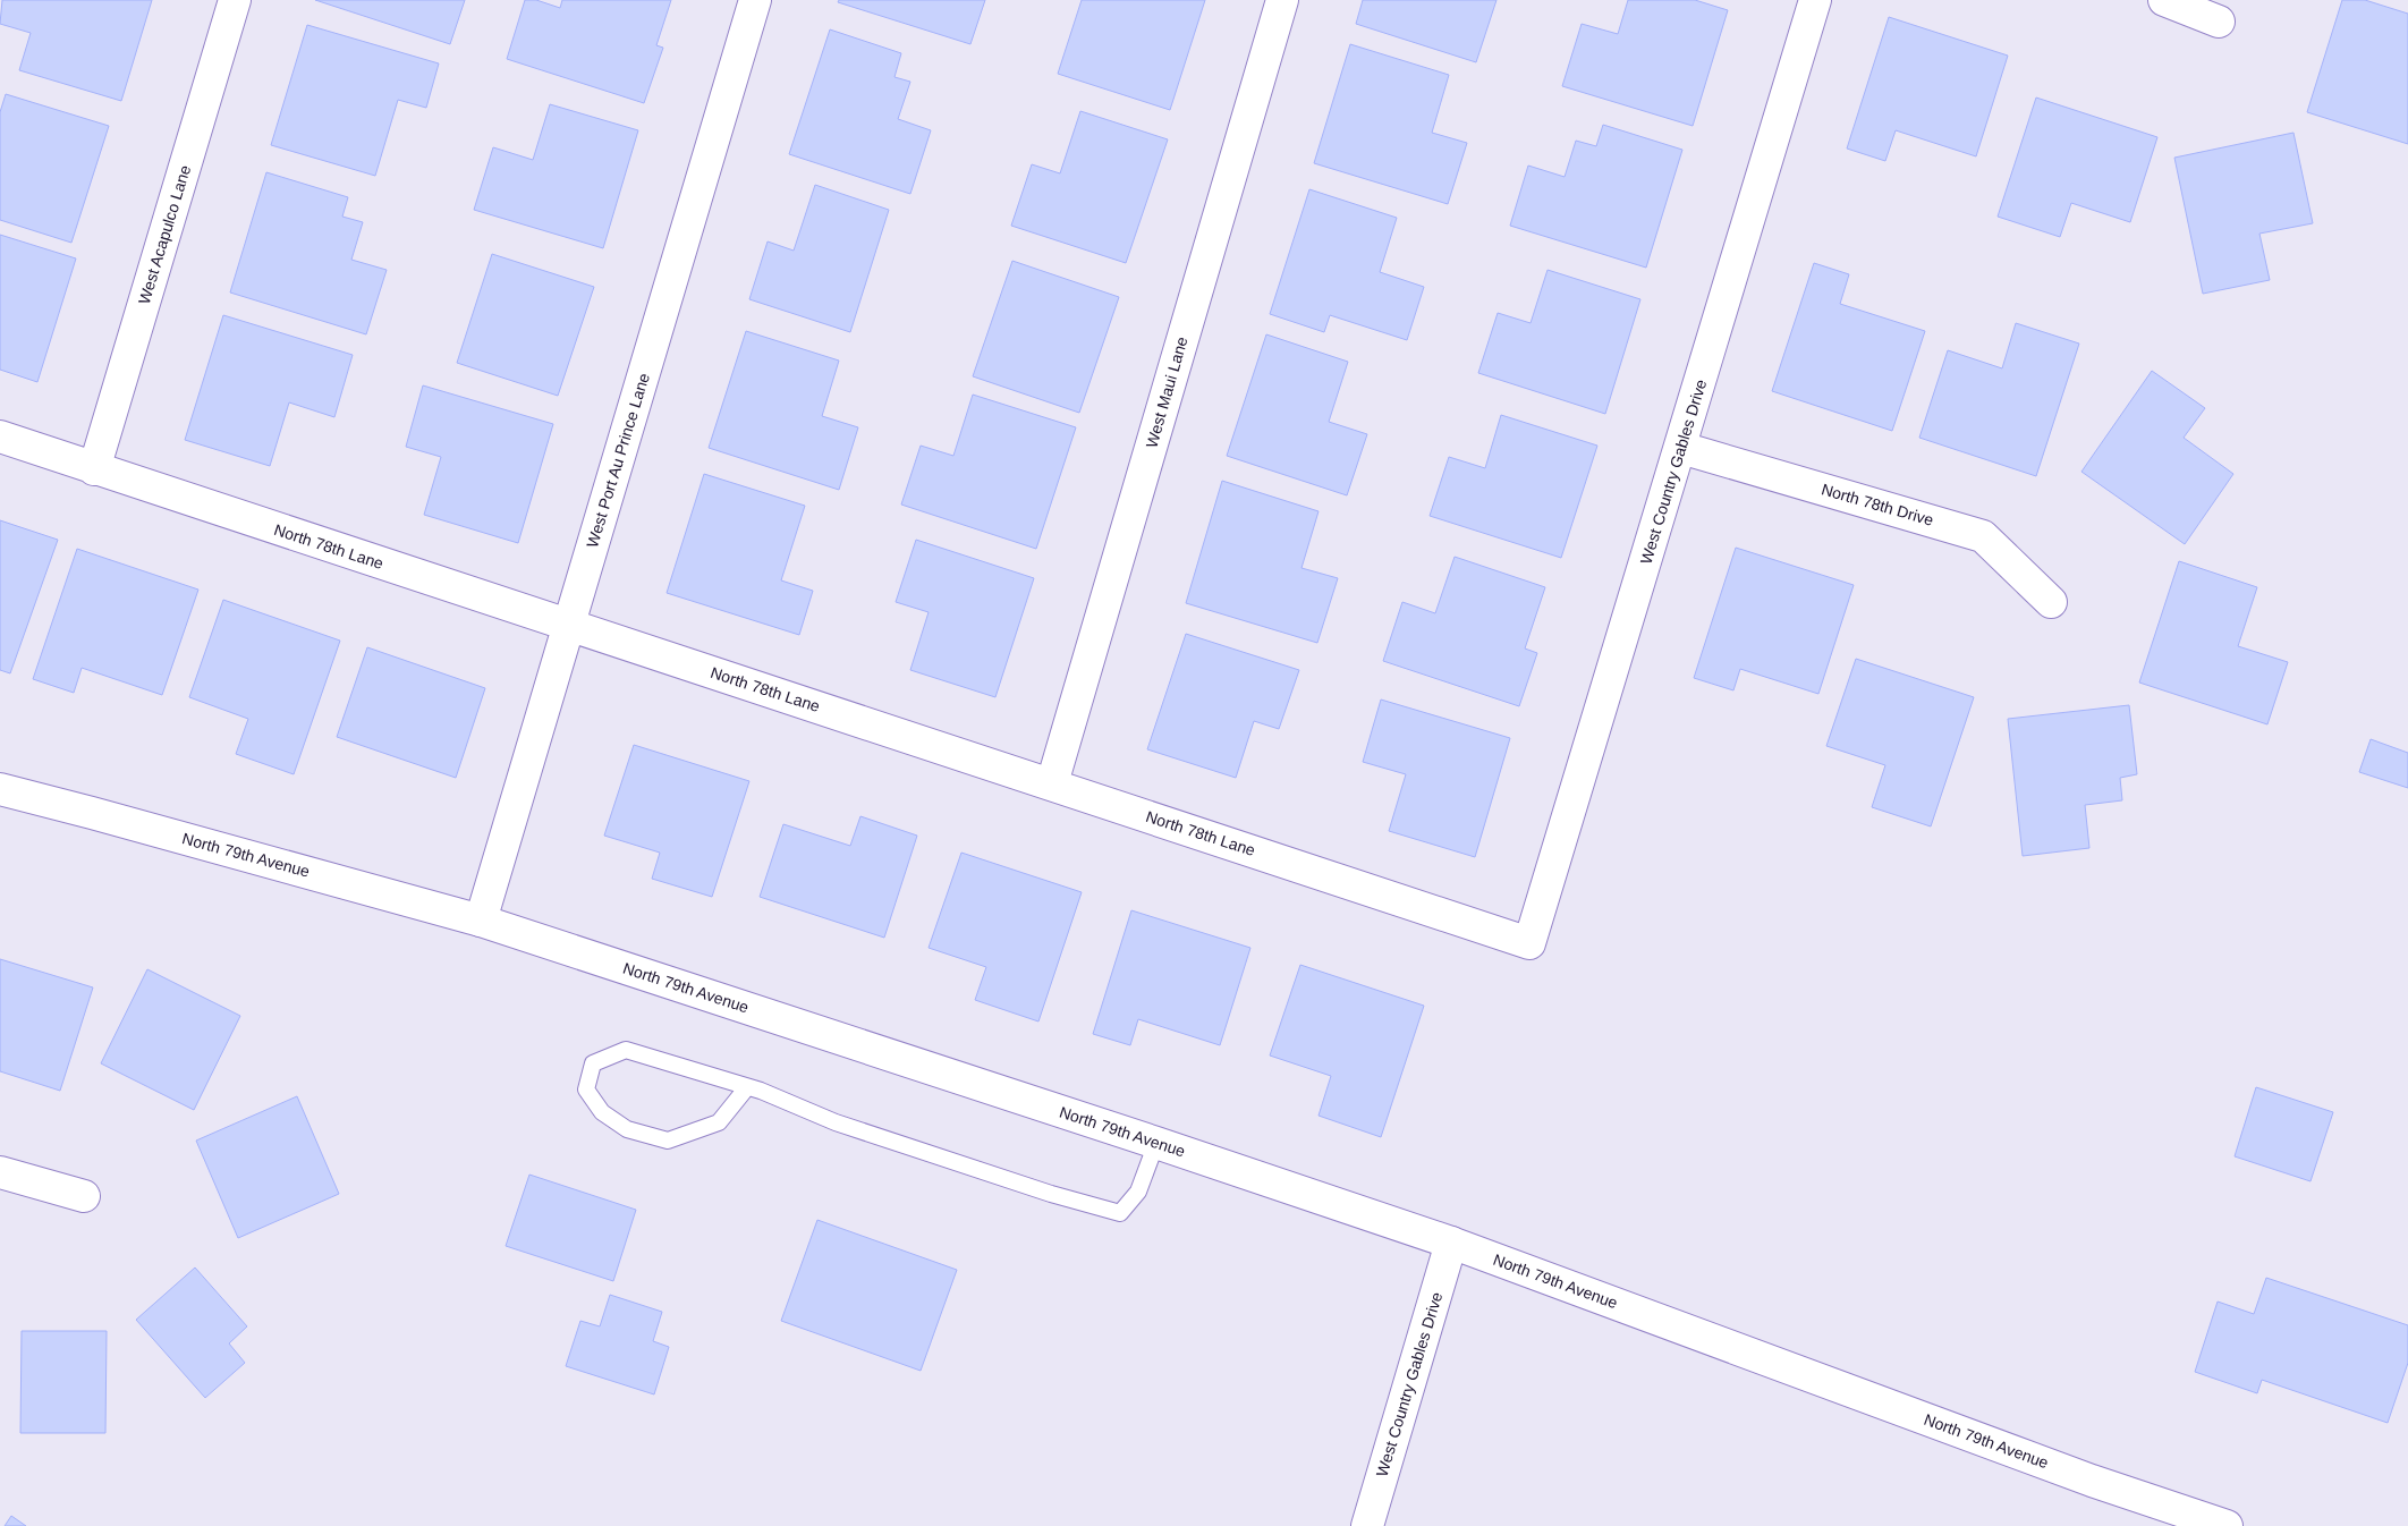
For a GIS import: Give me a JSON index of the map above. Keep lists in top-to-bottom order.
{
  "streets": {
    "street": [
      "West Acapulco Lane",
      "West Maui Lane",
      "West Port Au Prince Lane",
      "West Country Gables Drive",
      "North 78th Drive",
      "North 78th Lane",
      "North 79th Avenue"
    ]
  },
  "crossings": [
    ["West Acapulco Lane", "North 78th Lane"],
    ["West Maui Lane", "North 78th Lane"],
    ["West Port Au Prince Lane", "North 78th Lane"],
    ["West Port Au Prince Lane", "North 79th Avenue"],
    ["West Country Gables Drive", "North 78th Drive"],
    ["West Country Gables Drive", "North 78th Lane"],
    ["West Country Gables Drive", "North 79th Avenue"]
  ]
}
